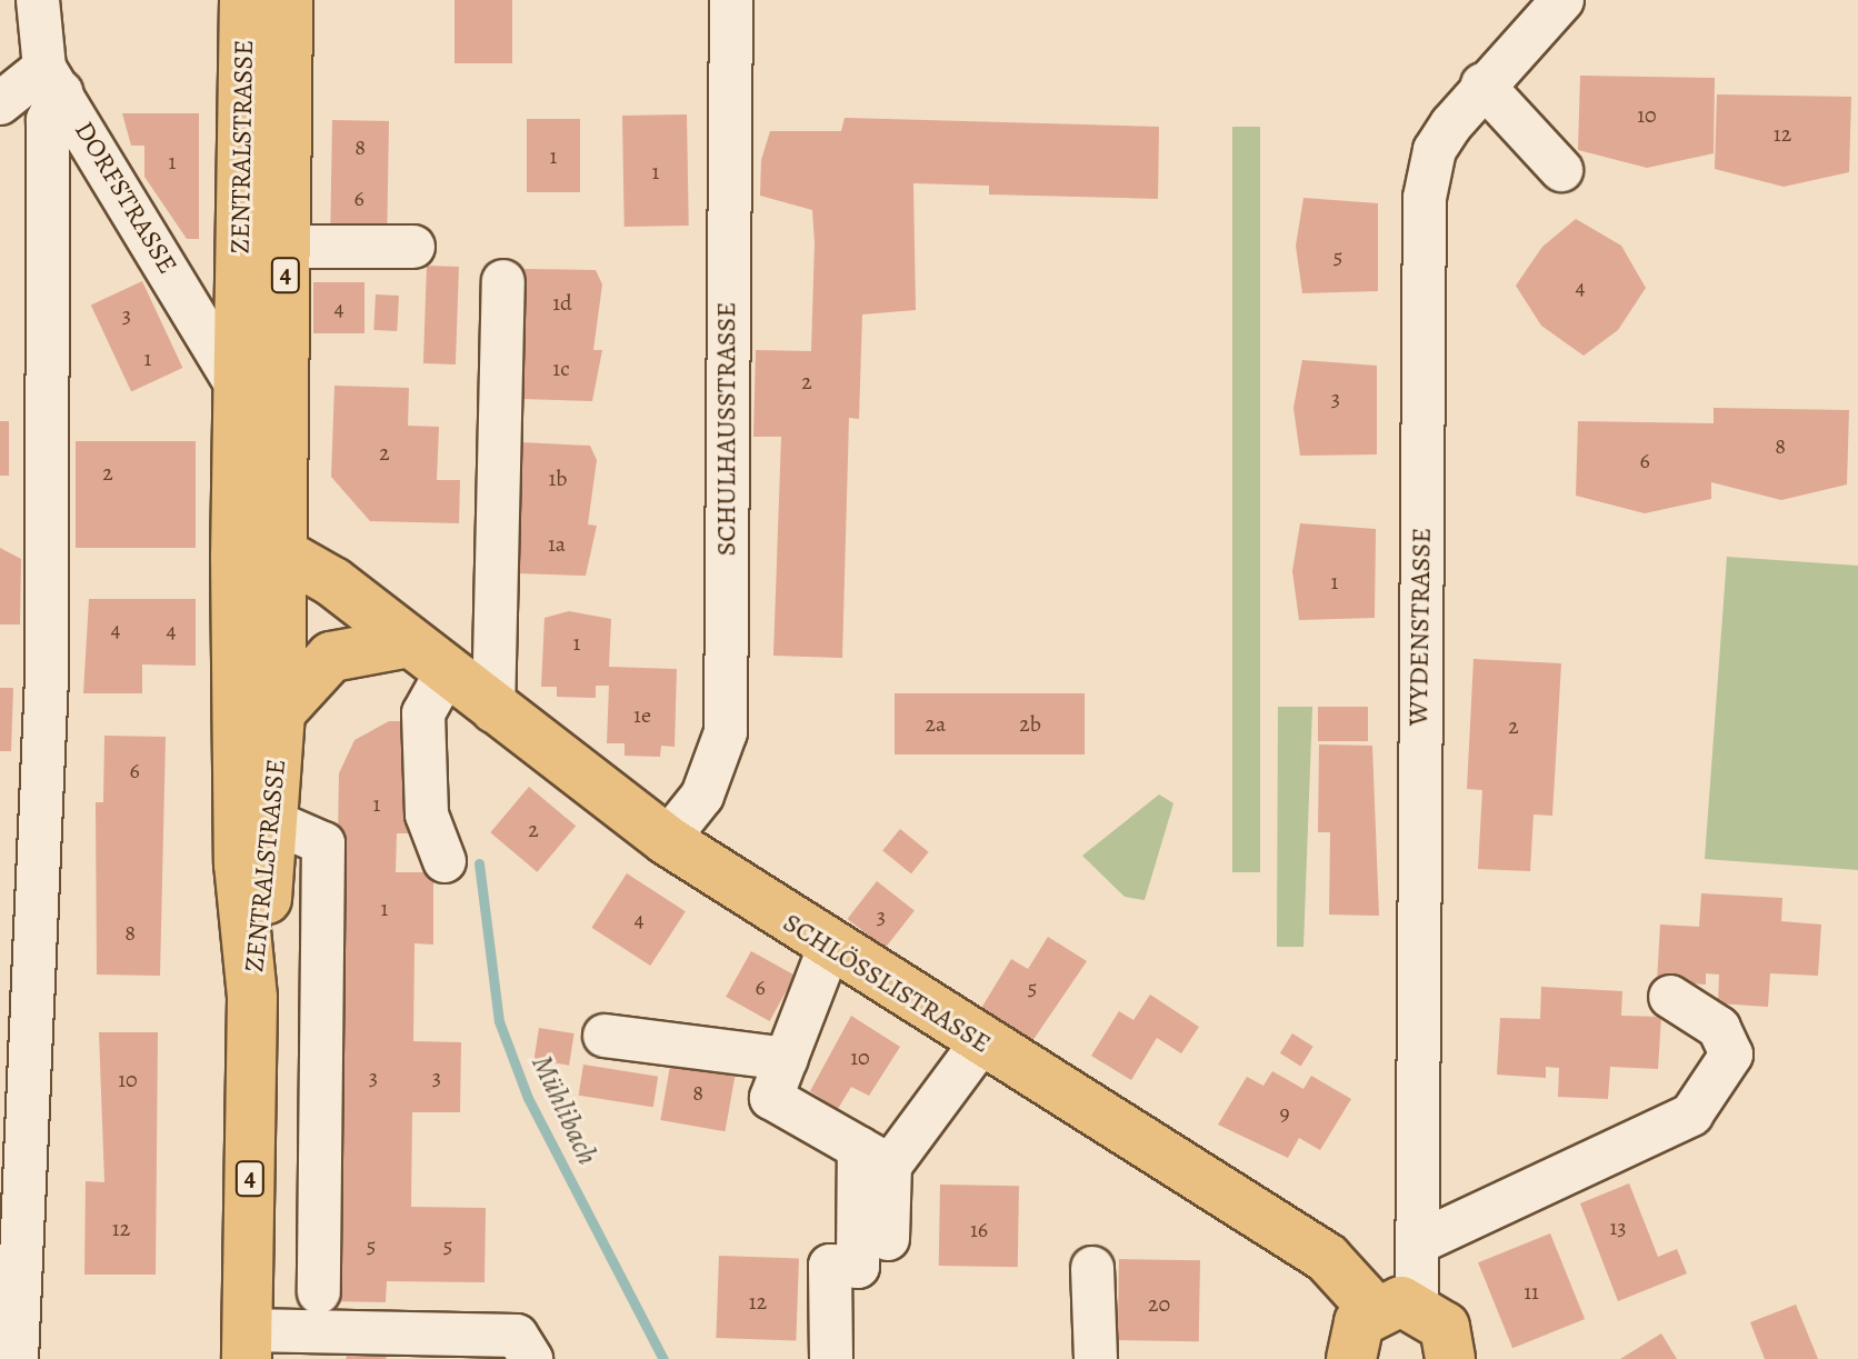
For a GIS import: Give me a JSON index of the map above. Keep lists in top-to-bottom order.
{
  "streets": {
    "main road": ["ZENTRALSTRASSE", "4", "SCHLÖSSLISTRASSE"],
    "street": ["DORFSTRASSE", "SCHULHAUSSTRASSE", "WYDENSTRASSE"]
  },
  "crossings": [
    ["ZENTRALSTRASSE", "DORFSTRASSE"],
    ["ZENTRALSTRASSE", "4"],
    ["ZENTRALSTRASSE", "SCHLÖSSLISTRASSE"],
    ["SCHULHAUSSTRASSE", "SCHLÖSSLISTRASSE"],
    ["WYDENSTRASSE", "SCHLÖSSLISTRASSE"]
  ],
  "water": ["Mühlibach"],
  "house_numbers": [
    "10",
    "12",
    "8",
    "1",
    "1",
    "1",
    "6",
    "5",
    "4",
    "1d",
    "4",
    "3",
    "1",
    "1c",
    "2",
    "3",
    "8",
    "2",
    "6",
    "2",
    "1b",
    "1a",
    "1",
    "4",
    "4",
    "1",
    "1e",
    "2a",
    "2b",
    "2",
    "6",
    "1",
    "2",
    "1",
    "3",
    "4",
    "8",
    "6",
    "5",
    "10",
    "3",
    "3",
    "10",
    "8",
    "9",
    "13",
    "12",
    "16",
    "5",
    "5",
    "11",
    "12",
    "20"
  ]
}
